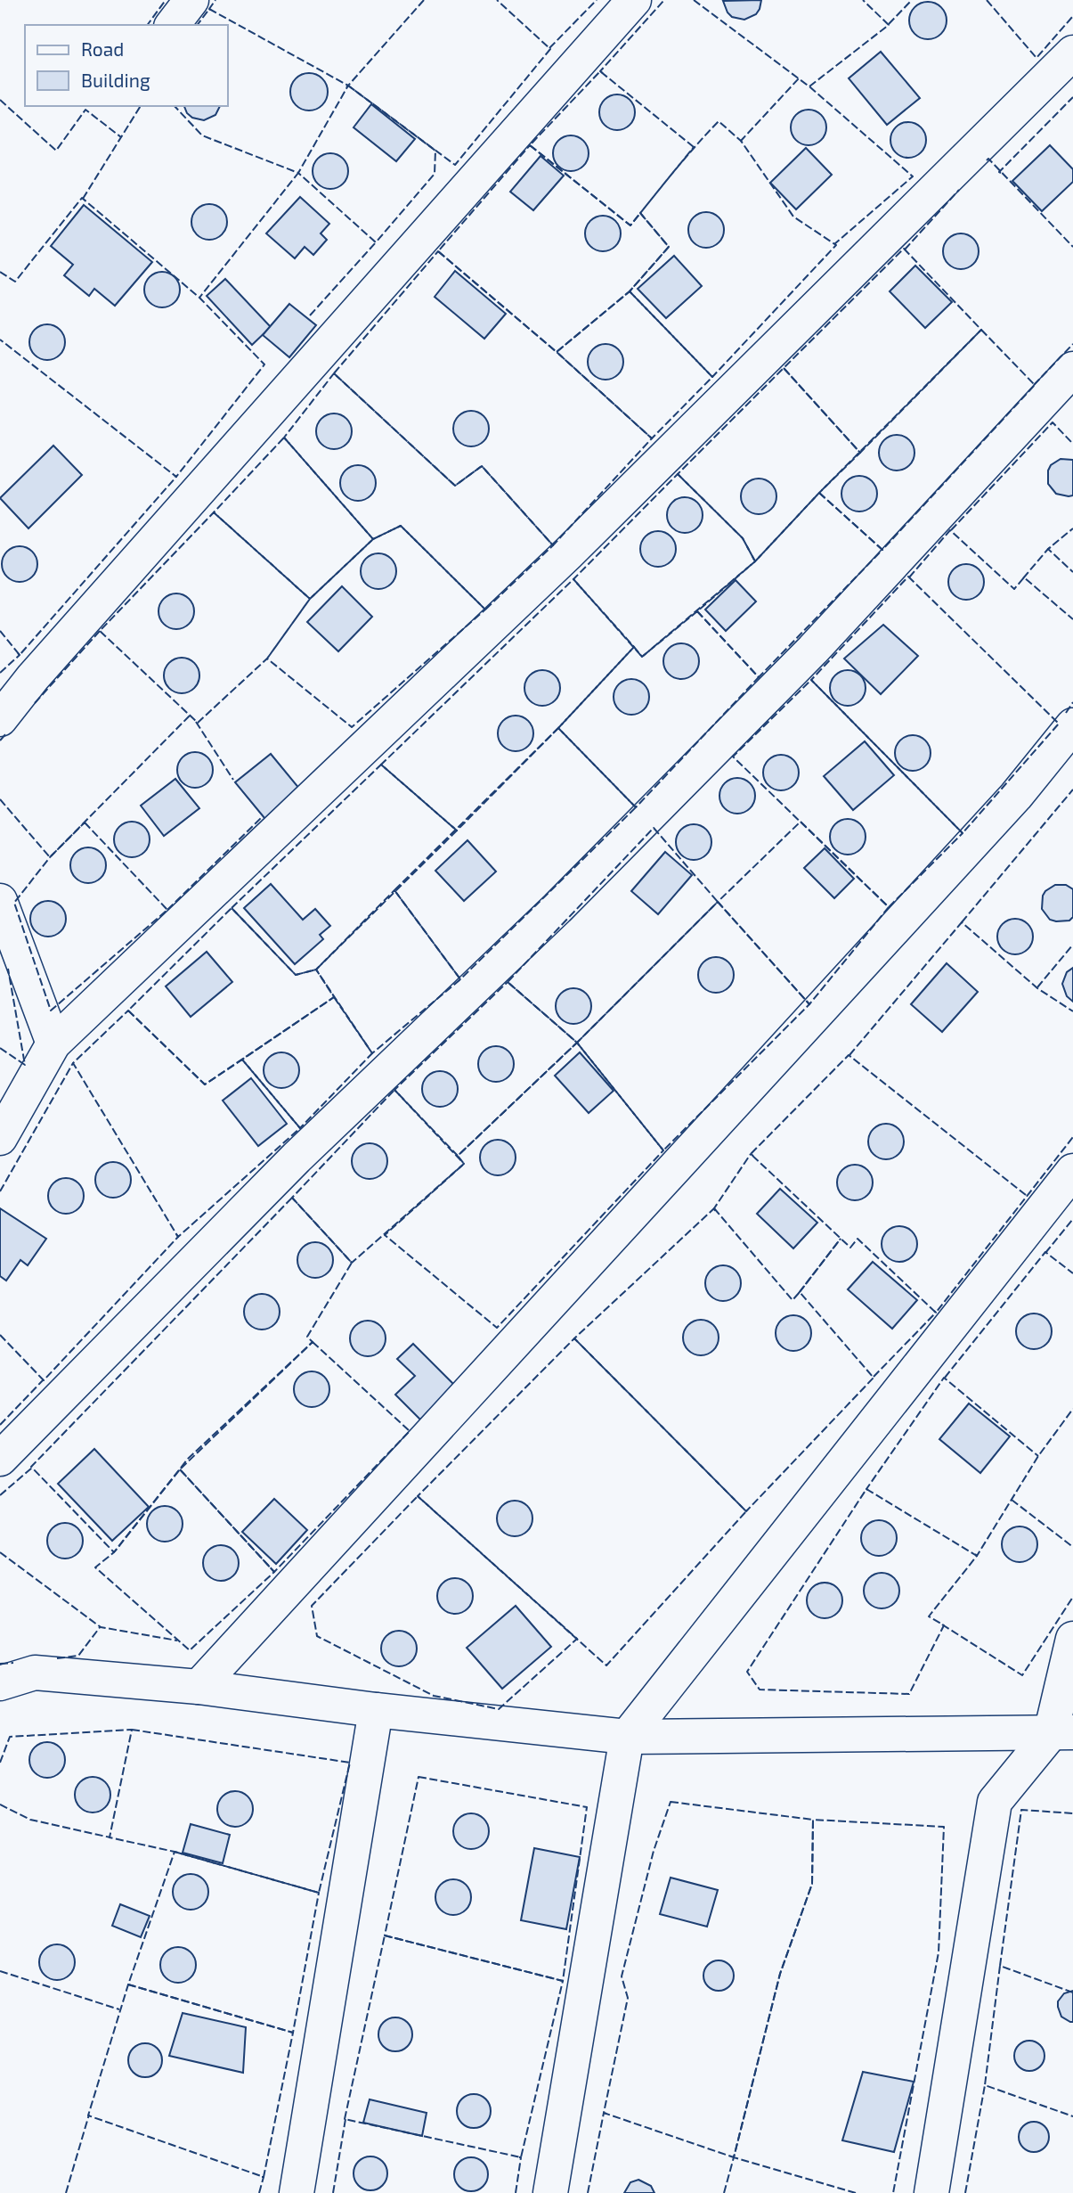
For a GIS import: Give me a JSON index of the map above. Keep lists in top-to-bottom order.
{
  "legend": ["Road", "Building"]
}
